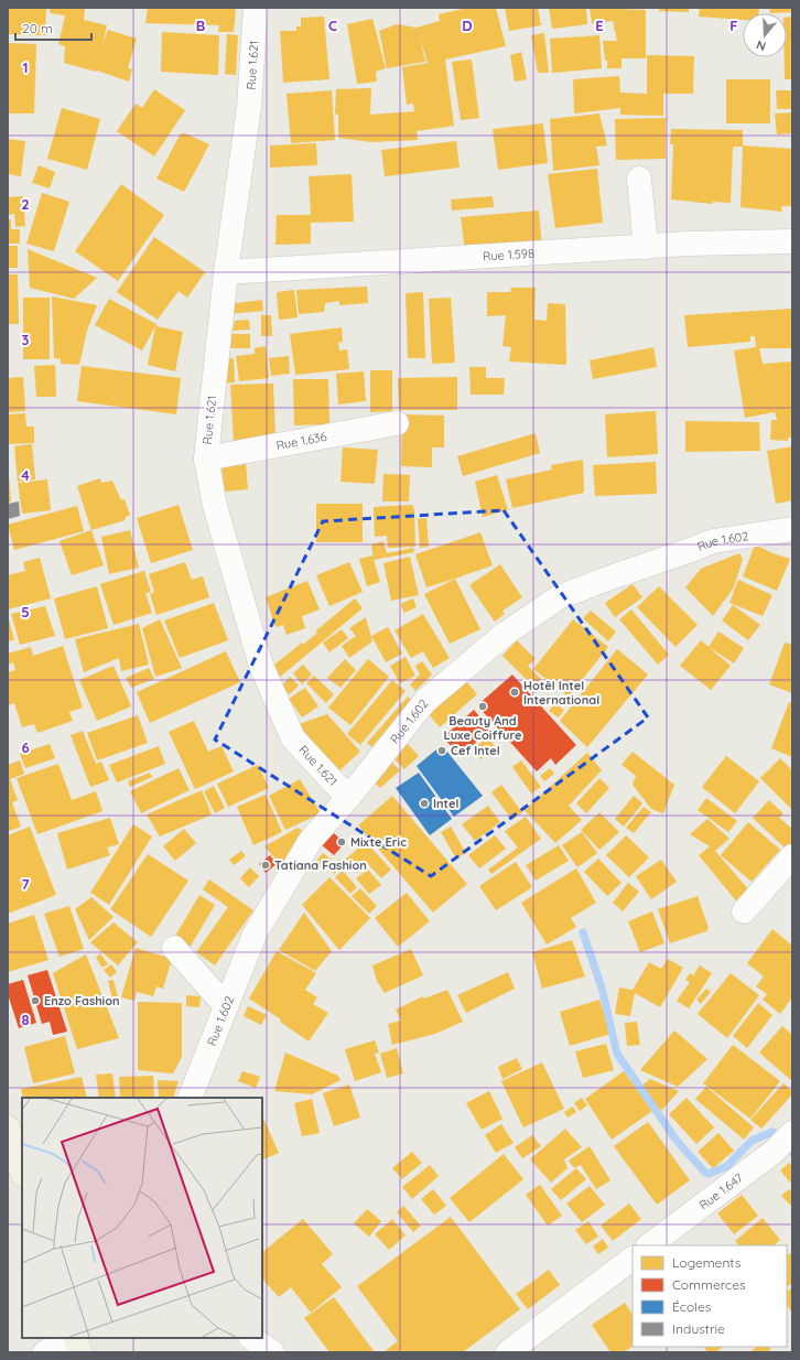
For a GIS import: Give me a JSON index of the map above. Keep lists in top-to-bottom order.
{
  "streets": {
    "street": [
      "Rue 1.621",
      "Rue 1.598",
      "Rue 1.636",
      "Rue 1.602",
      "Rue 1.647"
    ]
  },
  "crossings": [
    ["Rue 1.621", "Rue 1.598"],
    ["Rue 1.621", "Rue 1.636"],
    ["Rue 1.621", "Rue 1.602"]
  ],
  "places": [
    "Hotêl Intel International",
    "Beauty And Luxe Coiffure",
    "Cef Intel",
    "Intel",
    "Mixte Eric",
    "Tatiana Fashion",
    "Enzo Fashion"
  ],
  "legend": [
    "Logements",
    "Commerces",
    "Écoles",
    "Industrie"
  ],
  "scale_bar": "20 m",
  "north": "bottom",
  "grid": {
    "columns": [
      "B",
      "C",
      "D",
      "E",
      "F"
    ],
    "rows": [
      "1",
      "2",
      "3",
      "4",
      "5",
      "6",
      "7",
      "8"
    ]
  }
}
